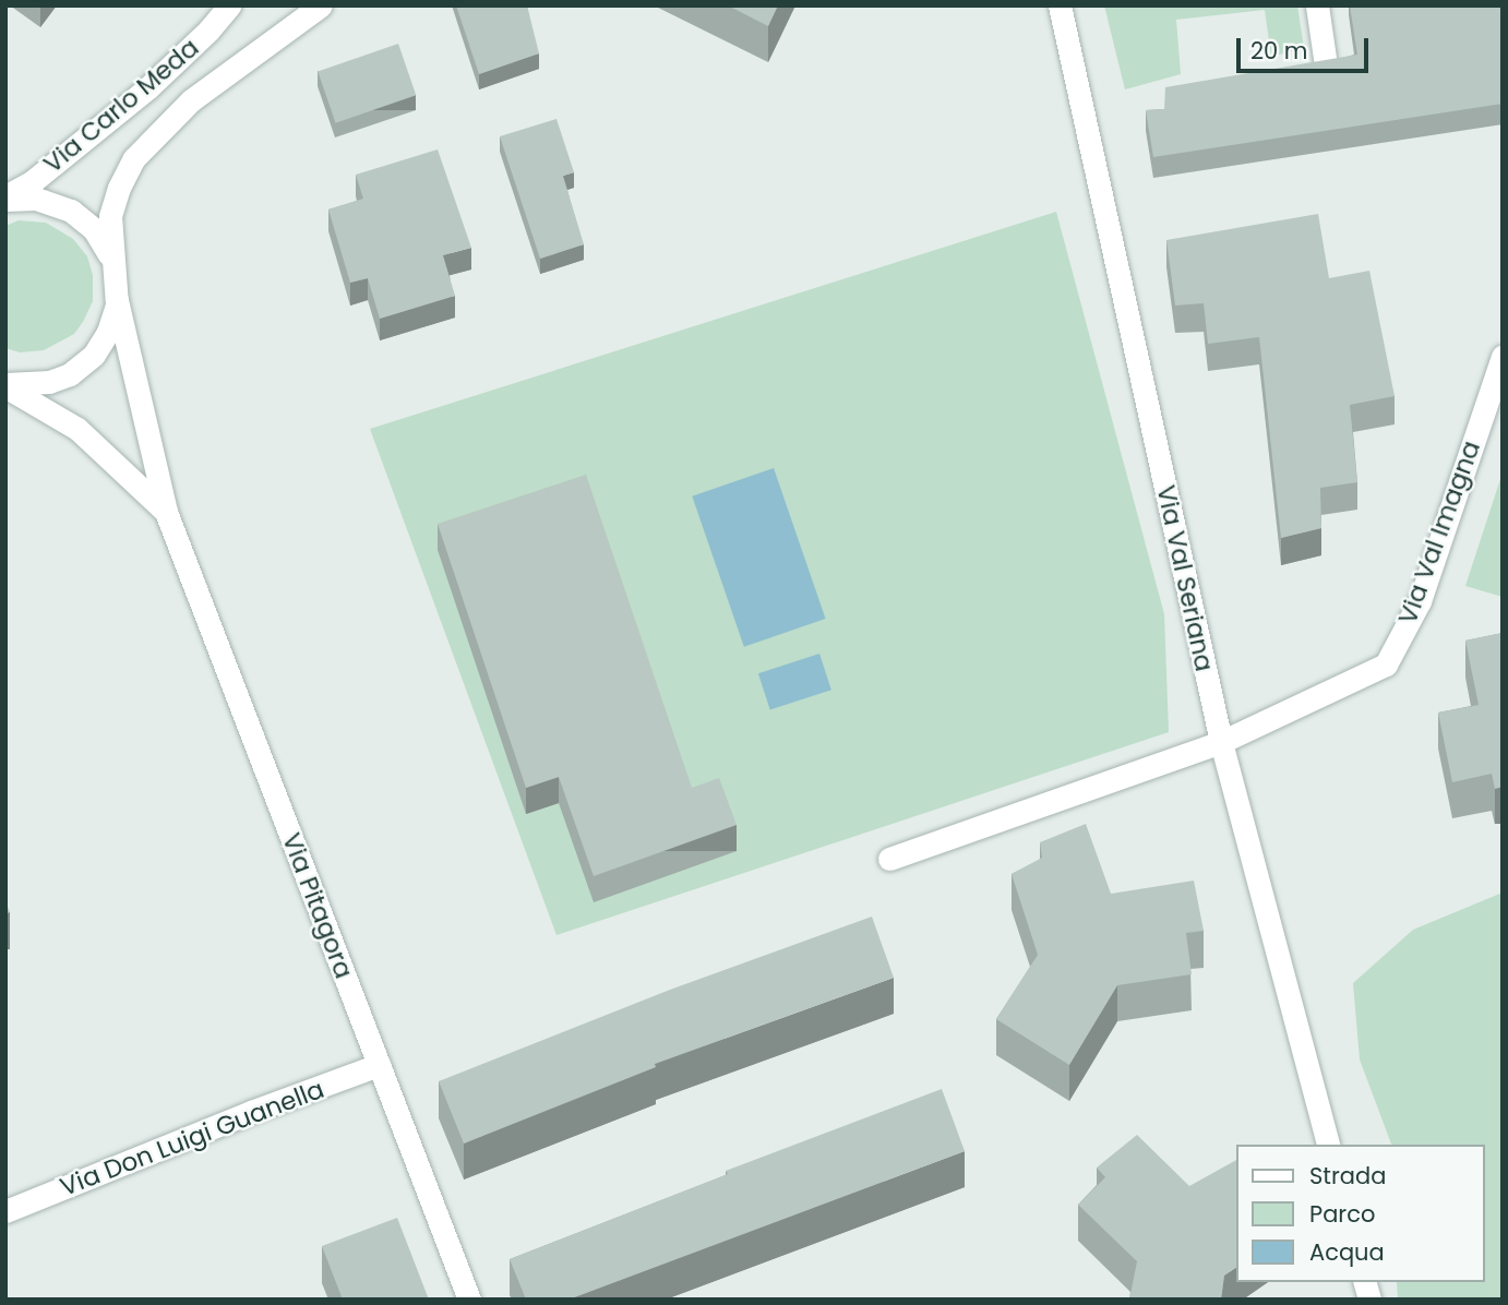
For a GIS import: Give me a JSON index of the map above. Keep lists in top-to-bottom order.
{
  "streets": {
    "street": [
      "Via Carlo Meda",
      "Via Val Imagna",
      "Via Val Seriana",
      "Via Pitagora",
      "Via Don Luigi Guanella"
    ]
  },
  "crossings": [
    ["Via Carlo Meda", "Via Pitagora"],
    ["Via Val Imagna", "Via Val Seriana"],
    ["Via Pitagora", "Via Don Luigi Guanella"]
  ],
  "legend": ["Strada", "Parco", "Acqua"],
  "scale_bar": "20 m"
}
